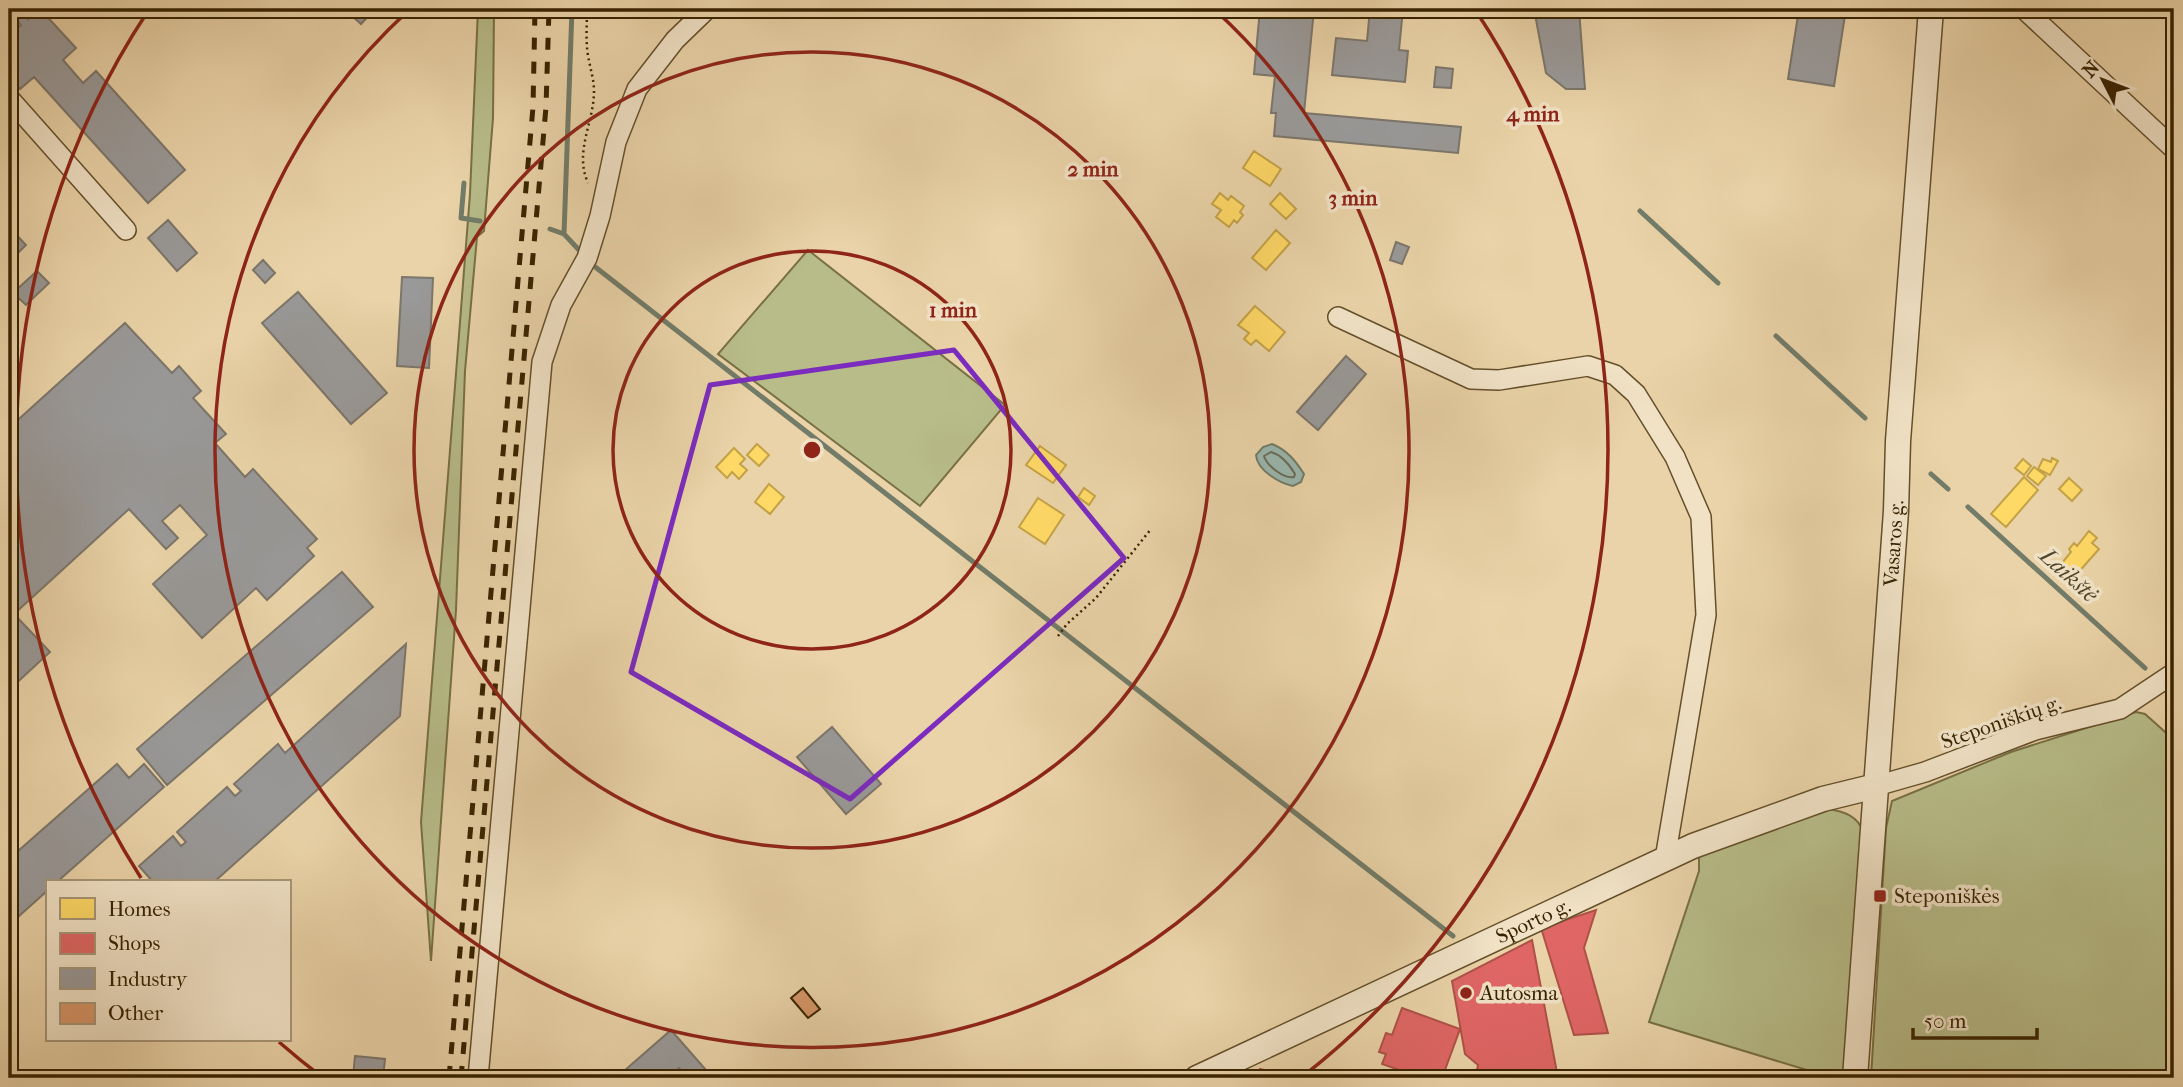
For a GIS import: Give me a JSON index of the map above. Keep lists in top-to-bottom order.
{
  "streets": {
    "street": ["Vasaros g.", "Steponiškių g.", "Sporto g."]
  },
  "crossings": [
    ["Vasaros g.", "Steponiškių g."],
    ["Vasaros g.", "Sporto g."],
    ["Steponiškių g.", "Sporto g."]
  ],
  "water": ["Laikštė"],
  "places": {
    "transit": ["Steponiškės"],
    "other": ["Autosma"]
  },
  "legend": [
    "Homes",
    "Shops",
    "Industry",
    "Other"
  ],
  "scale_bar": "50 m",
  "north": "top left",
  "rings": [
    "4 min",
    "2 min",
    "3 min",
    "1 min"
  ]
}
